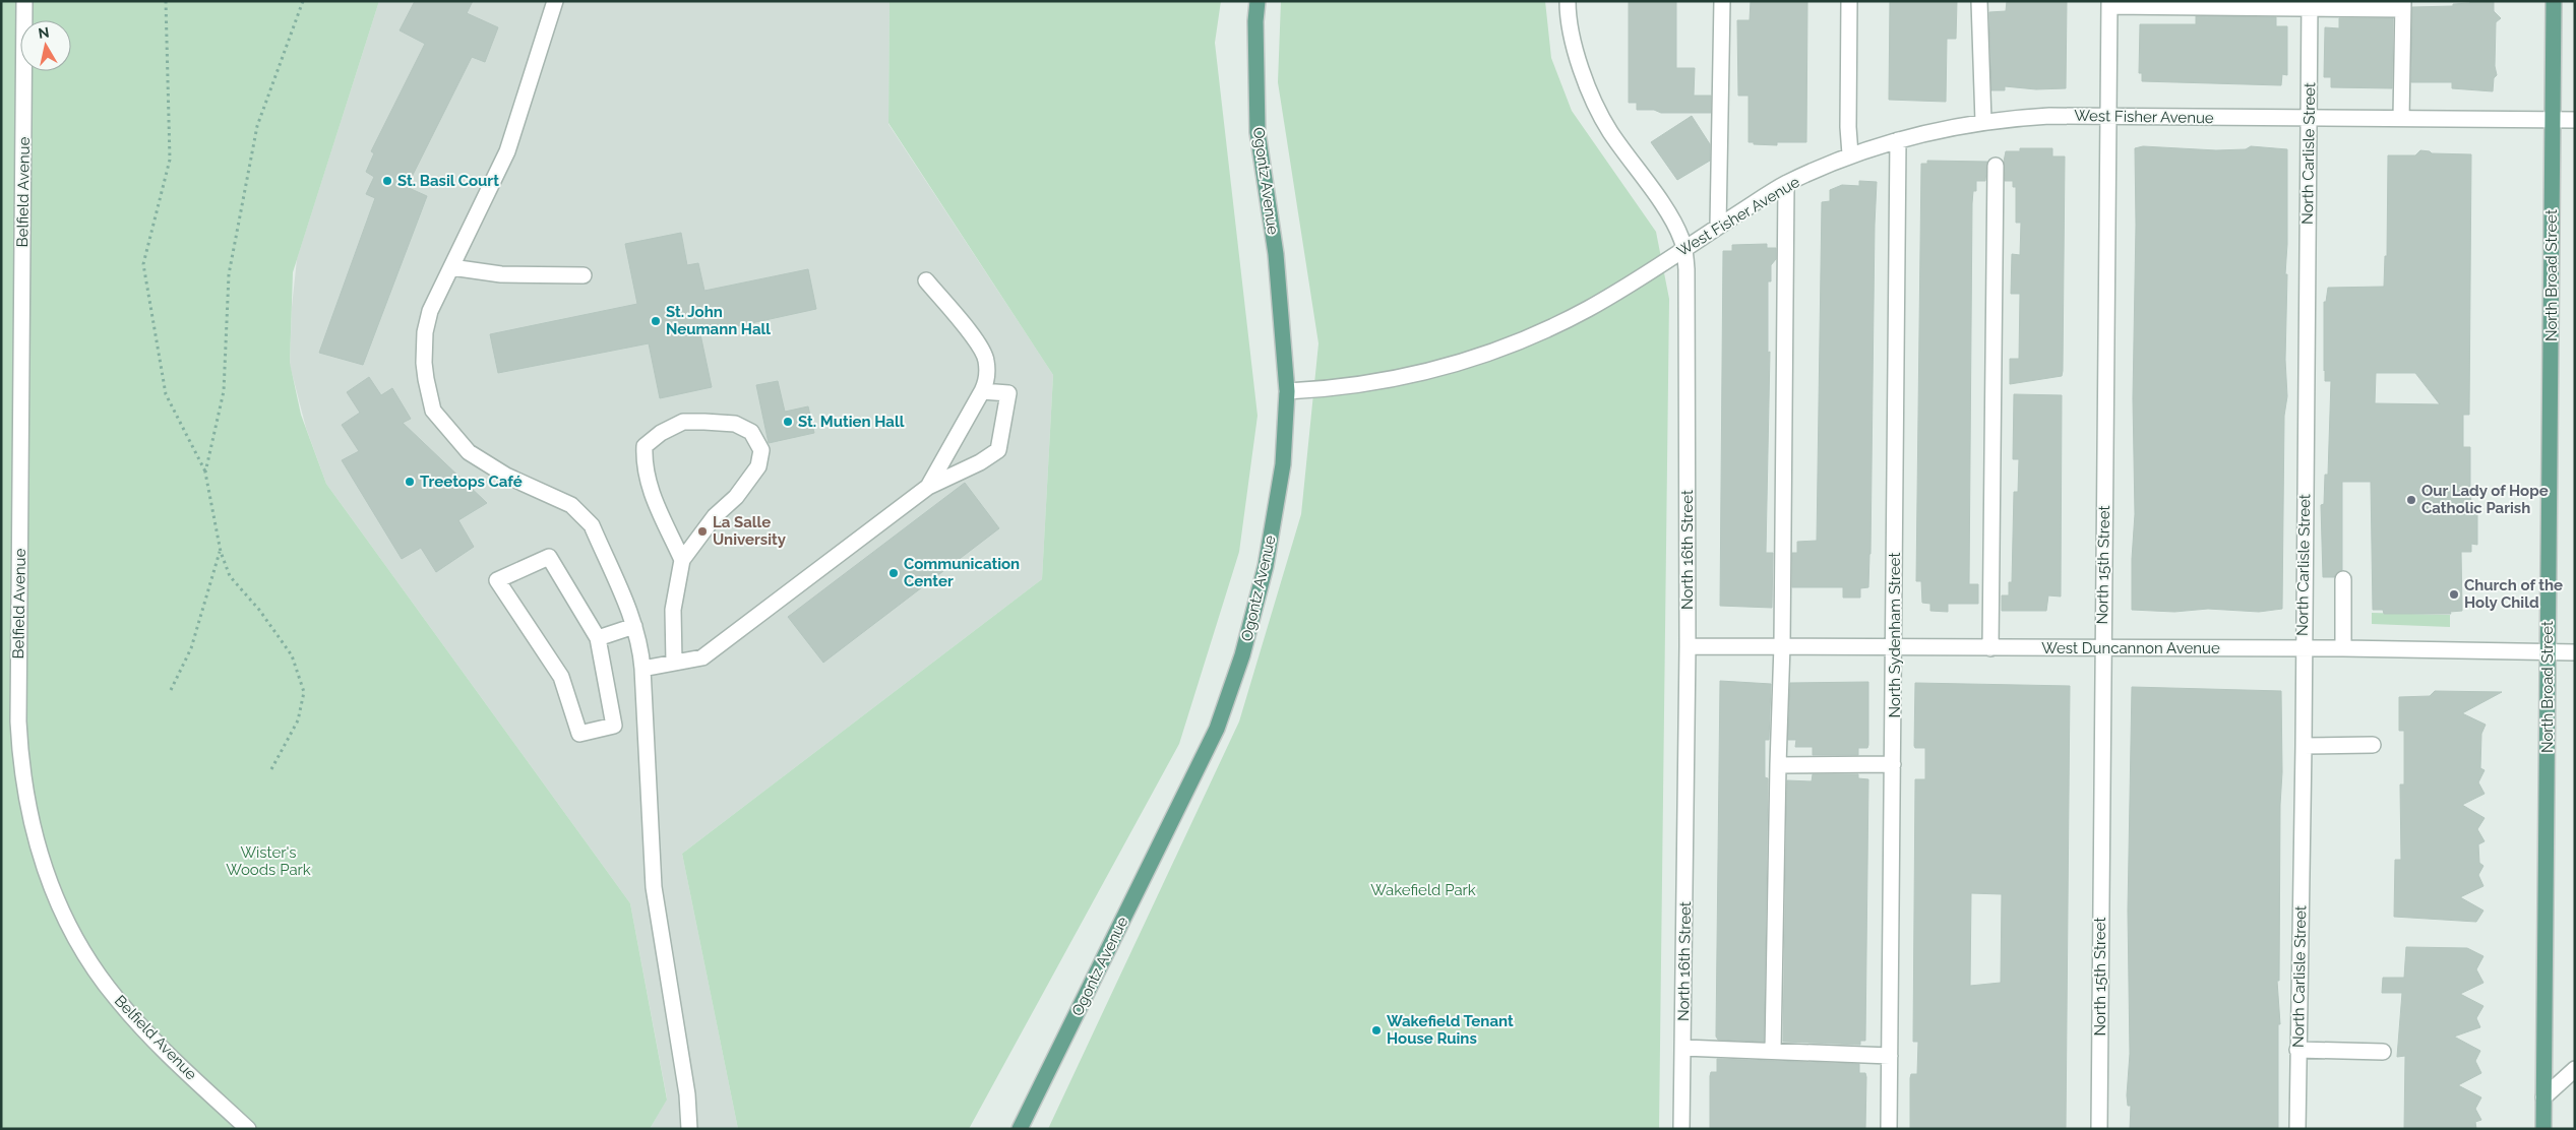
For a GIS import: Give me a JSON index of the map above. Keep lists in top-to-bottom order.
{
  "streets": {
    "main road": ["Ogontz Avenue", "North Broad Street"],
    "street": [
      "West Fisher Avenue",
      "North Carlisle Street",
      "Belfield Avenue",
      "North 16th Street",
      "North 15th Street",
      "North Sydenham Street",
      "West Duncannon Avenue"
    ]
  },
  "crossings": [
    ["West Fisher Avenue", "North Carlisle Street"],
    ["West Fisher Avenue", "Ogontz Avenue"],
    ["West Fisher Avenue", "North Broad Street"],
    ["West Fisher Avenue", "North 16th Street"],
    ["West Fisher Avenue", "North 15th Street"],
    ["West Fisher Avenue", "North Sydenham Street"],
    ["North Carlisle Street", "West Duncannon Avenue"],
    ["North Broad Street", "West Duncannon Avenue"],
    ["North 16th Street", "West Duncannon Avenue"],
    ["North 15th Street", "West Duncannon Avenue"],
    ["North Sydenham Street", "West Duncannon Avenue"]
  ],
  "parks": ["Wister's Woods Park", "Wakefield Park"],
  "places": [
    "St. Basil Court",
    "St. John Neumann Hall",
    "St. Mutien Hall",
    "Treetops Café",
    "Our Lady of Hope Catholic Parish",
    "La Salle University",
    "Communication Center",
    "Church of the Holy Child",
    "Wakefield Tenant House Ruins"
  ],
  "north": "top"
}
